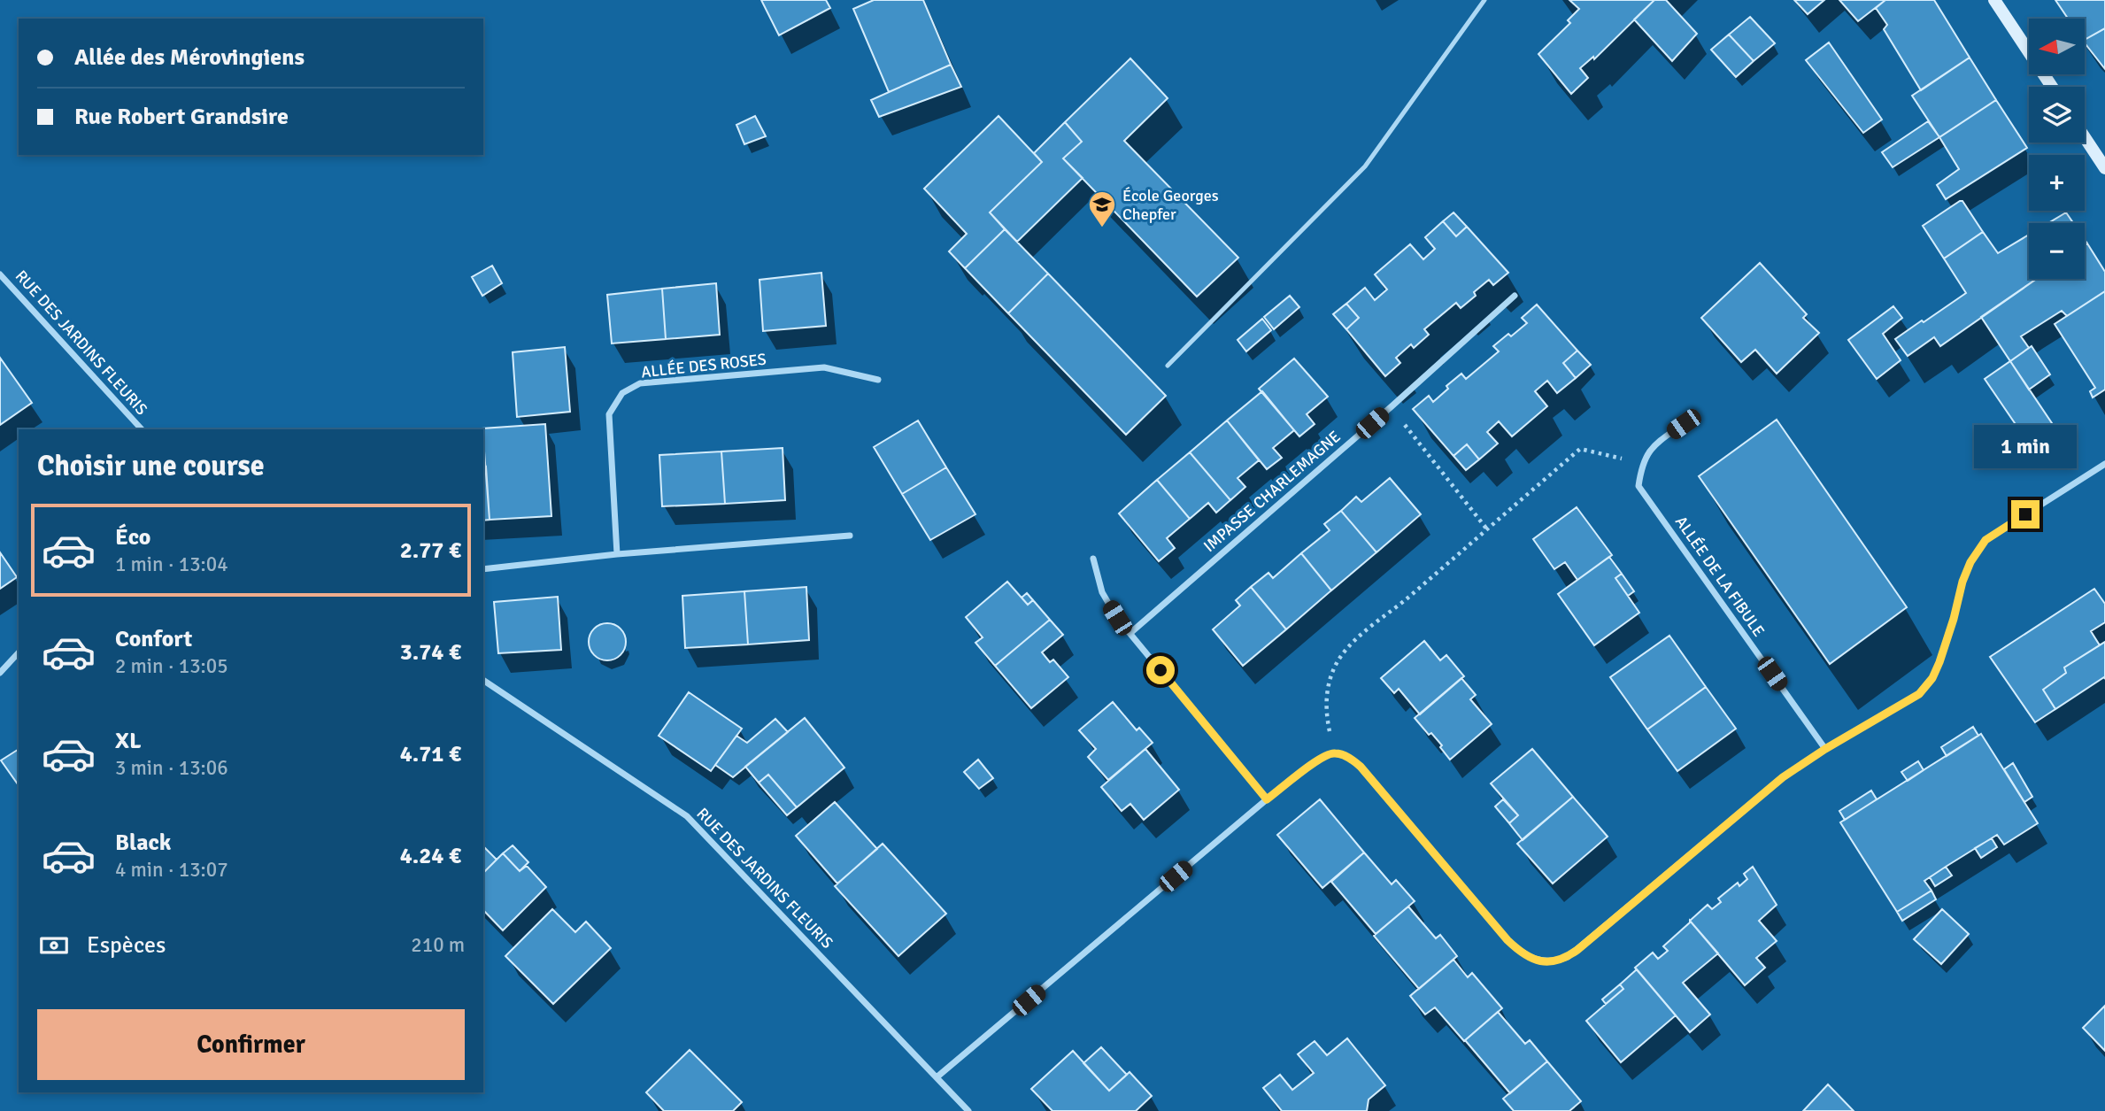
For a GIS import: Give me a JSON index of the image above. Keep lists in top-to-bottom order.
{
  "streets": {
    "street": [
      "RUE DES JARDINS FLEURIS",
      "ALLÉE DES ROSES",
      "IMPASSE CHARLEMAGNE",
      "ALLÉE DE LA FIBULE"
    ]
  },
  "places": {
    "school or university": ["École Georges Chepfer"]
  },
  "north": "left",
  "page": {
    "map_buttons": ["+", "−"],
    "banner": ["Allée des Mérovingiens", "Rue Robert Grandsire"],
    "bubble": "1 min",
    "heading": "Choisir une course",
    "list": [
      {
        "name": "Éco",
        "note": "1 min · 13:04",
        "value": "2.77 €"
      },
      {
        "name": "Confort",
        "note": "2 min · 13:05",
        "value": "3.74 €"
      },
      {
        "name": "XL",
        "note": "3 min · 13:06",
        "value": "4.71 €"
      },
      {
        "name": "Black",
        "note": "4 min · 13:07",
        "value": "4.24 €"
      }
    ],
    "pay": ["Espèces", "210 m"],
    "buttons": "Confirmer"
  }
}
